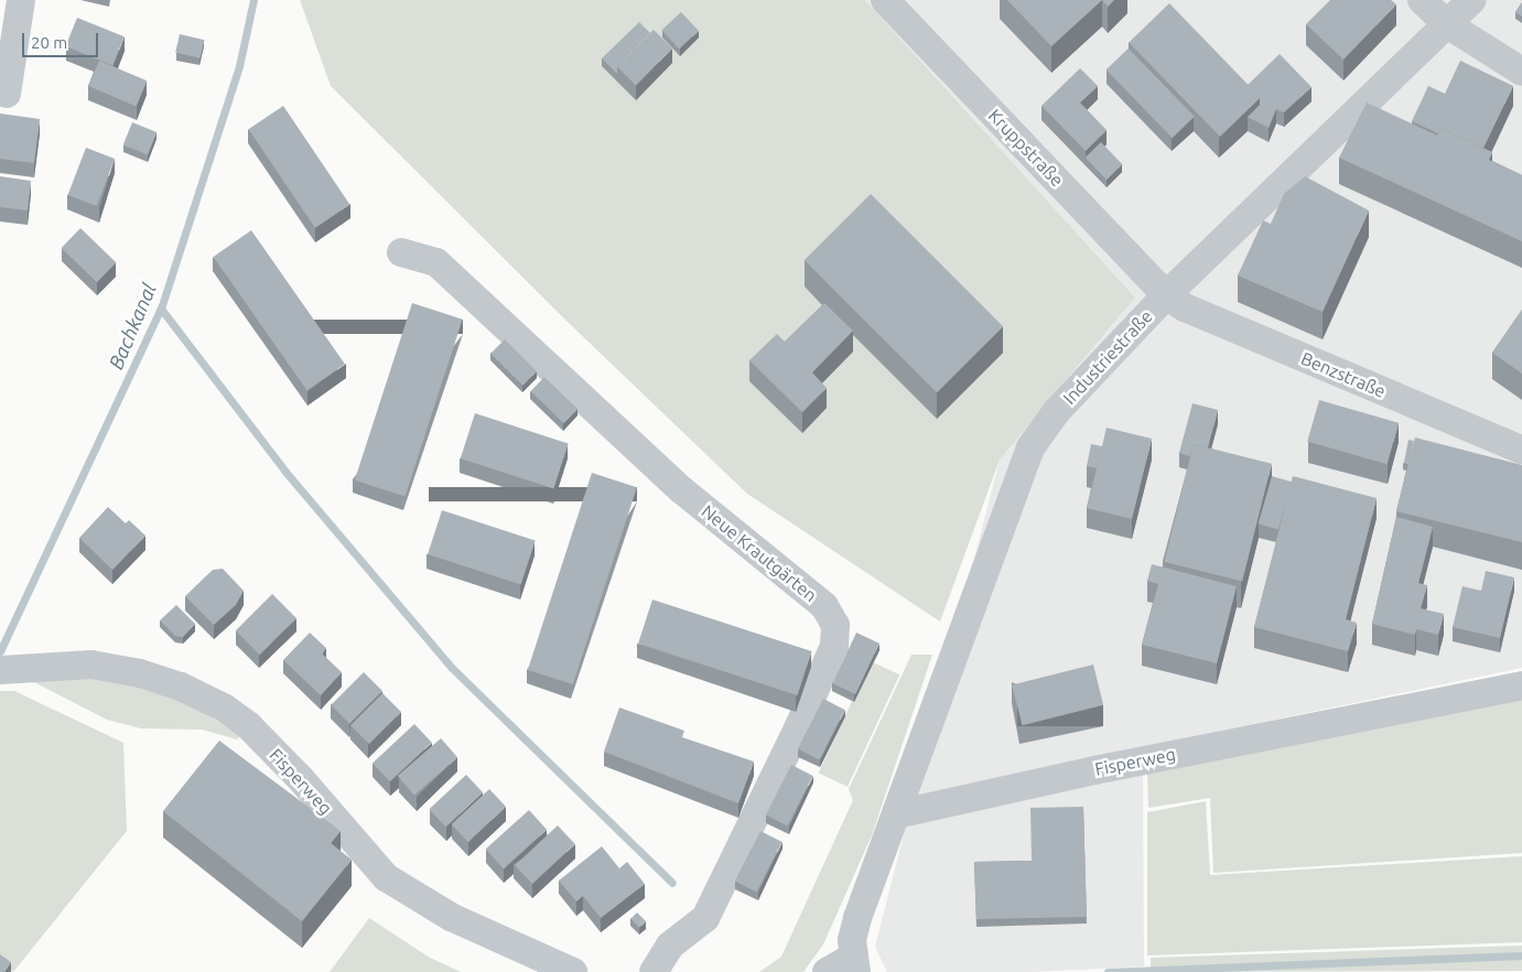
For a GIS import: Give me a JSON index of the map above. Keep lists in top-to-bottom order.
{
  "streets": {
    "street": [
      "Kruppstraße",
      "Industriestraße",
      "Benzstraße",
      "Neue Krautgärten",
      "Fisperweg"
    ]
  },
  "crossings": [
    ["Kruppstraße", "Industriestraße"],
    ["Kruppstraße", "Benzstraße"],
    ["Industriestraße", "Benzstraße"],
    ["Industriestraße", "Fisperweg"]
  ],
  "water": ["Bachkanal"],
  "scale_bar": "20 m"
}
